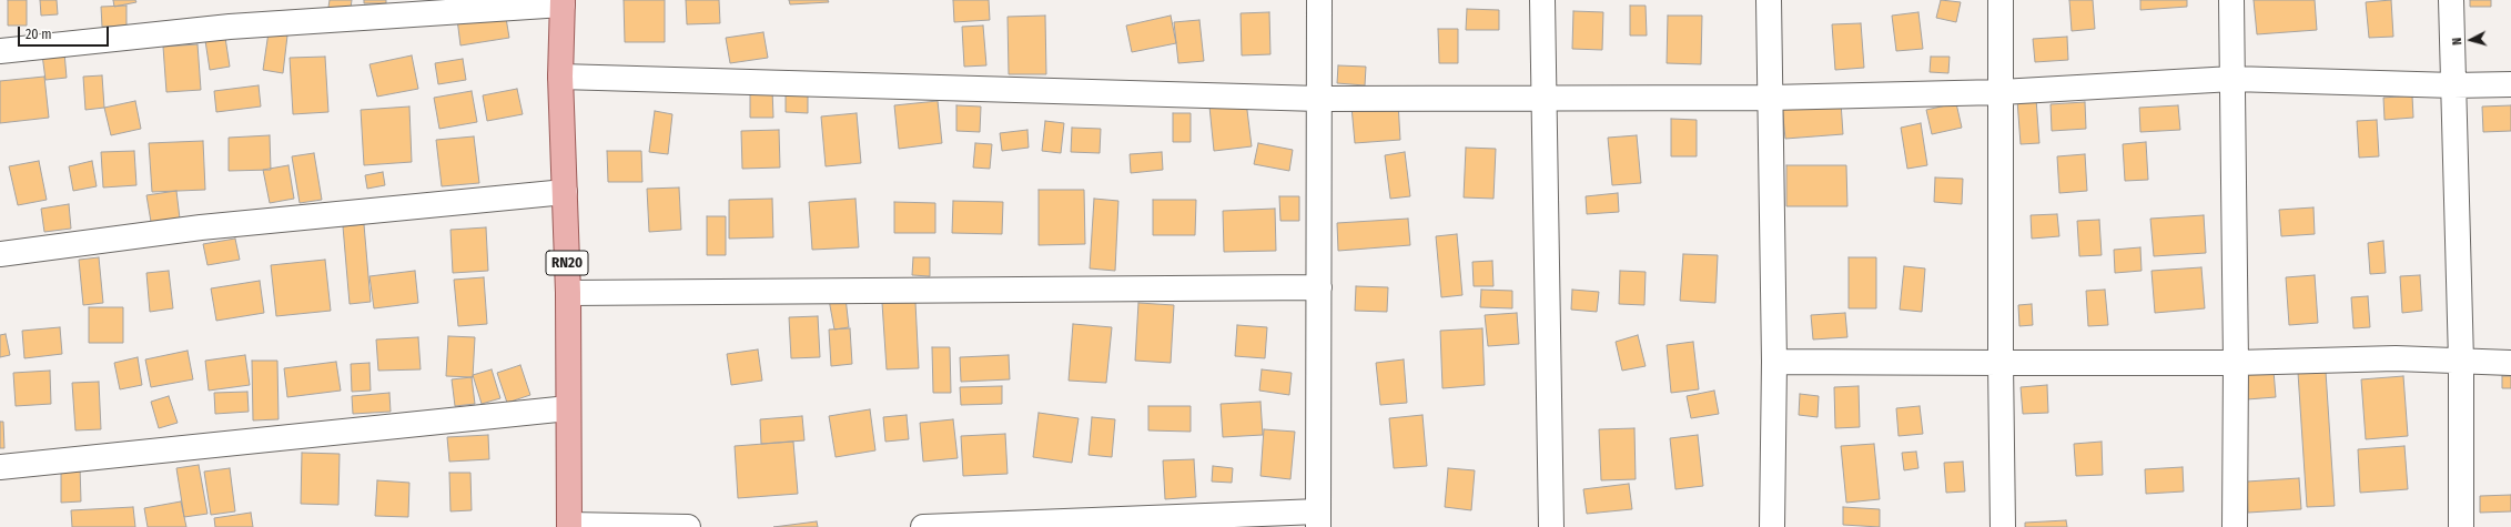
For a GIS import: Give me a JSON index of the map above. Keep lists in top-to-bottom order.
{
  "streets": {
    "main road": ["RN20"]
  },
  "scale_bar": "20 m",
  "north": "left"
}
